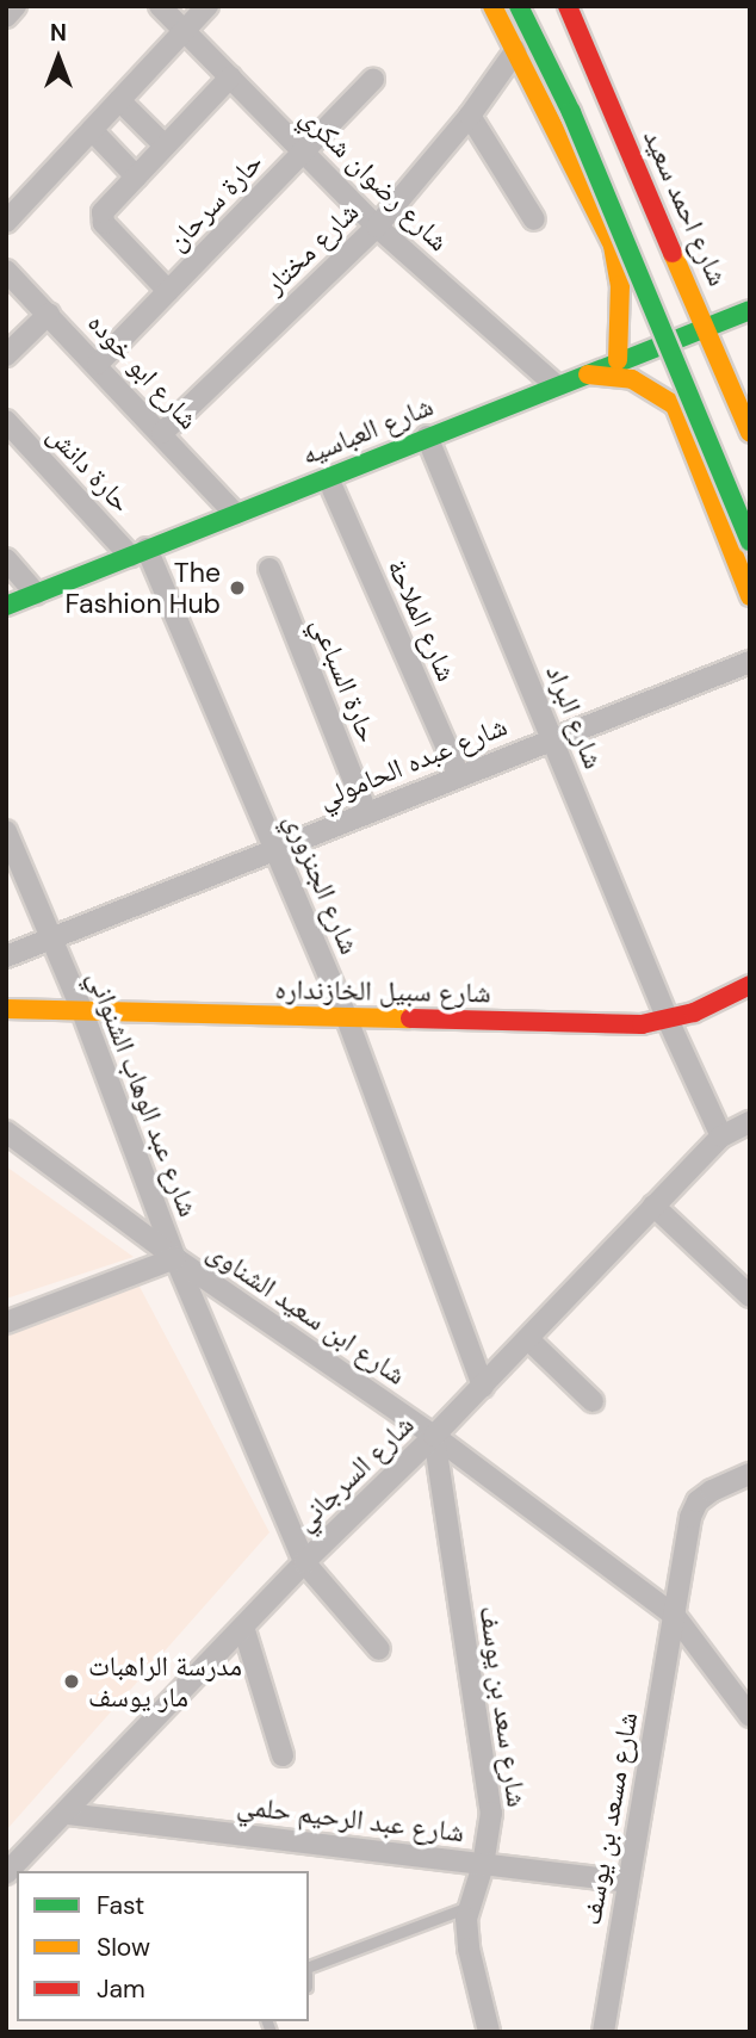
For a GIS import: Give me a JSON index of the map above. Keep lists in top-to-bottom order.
{
  "streets": {
    "main road": ["شارع احمد سعيد", "شارع العباسيه", "شارع سبيل الخازنداره"],
    "street": [
      "شارع رضوان شكري",
      "حارة سرحان",
      "شارع مختار",
      "شارع ابو خوده",
      "حارة دانش",
      "شارع الملاحة",
      "حارة السباعي",
      "شارع البراد",
      "شارع عبده الحامولي",
      "شارع الجنزوري",
      "شارع عبد الوهاب الشنواني",
      "شارع ابن سعيد الشناوى",
      "شارع السرجاني",
      "شارع سعد بن يوسف",
      "شارع عبد الرحيم حلمي",
      "شارع مسعد بن يوسف"
    ]
  },
  "crossings": [
    ["شارع رضوان شكري", "حارة سرحان"],
    ["شارع رضوان شكري", "شارع مختار"],
    ["شارع رضوان شكري", "شارع العباسيه"],
    ["حارة سرحان", "شارع ابو خوده"],
    ["شارع احمد سعيد", "شارع العباسيه"],
    ["شارع مختار", "شارع ابو خوده"],
    ["شارع ابو خوده", "شارع العباسيه"],
    ["شارع العباسيه", "حارة دانش"],
    ["شارع العباسيه", "شارع البراد"],
    ["شارع العباسيه", "شارع الجنزوري"],
    ["حارة دانش", "شارع الجنزوري"],
    ["شارع الملاحة", "شارع عبده الحامولي"],
    ["حارة السباعي", "شارع عبده الحامولي"],
    ["شارع البراد", "شارع عبده الحامولي"],
    ["شارع البراد", "شارع سبيل الخازنداره"],
    ["شارع البراد", "شارع السرجاني"],
    ["شارع عبده الحامولي", "شارع الجنزوري"],
    ["شارع عبده الحامولي", "شارع عبد الوهاب الشنواني"],
    ["شارع الجنزوري", "شارع سبيل الخازنداره"],
    ["شارع الجنزوري", "شارع السرجاني"],
    ["شارع سبيل الخازنداره", "شارع عبد الوهاب الشنواني"],
    ["شارع عبد الوهاب الشنواني", "شارع ابن سعيد الشناوى"],
    ["شارع عبد الوهاب الشنواني", "شارع السرجاني"],
    ["شارع ابن سعيد الشناوى", "شارع السرجاني"],
    ["شارع ابن سعيد الشناوى", "شارع سعد بن يوسف"],
    ["شارع ابن سعيد الشناوى", "شارع مسعد بن يوسف"],
    ["شارع السرجاني", "شارع سعد بن يوسف"],
    ["شارع السرجاني", "شارع عبد الرحيم حلمي"],
    ["شارع سعد بن يوسف", "شارع عبد الرحيم حلمي"],
    ["شارع عبد الرحيم حلمي", "شارع مسعد بن يوسف"]
  ],
  "places": ["The Fashion Hub", "مدرسة الراهبات مار يوسف"],
  "legend": ["Fast", "Slow", "Jam"],
  "north": "top"
}
